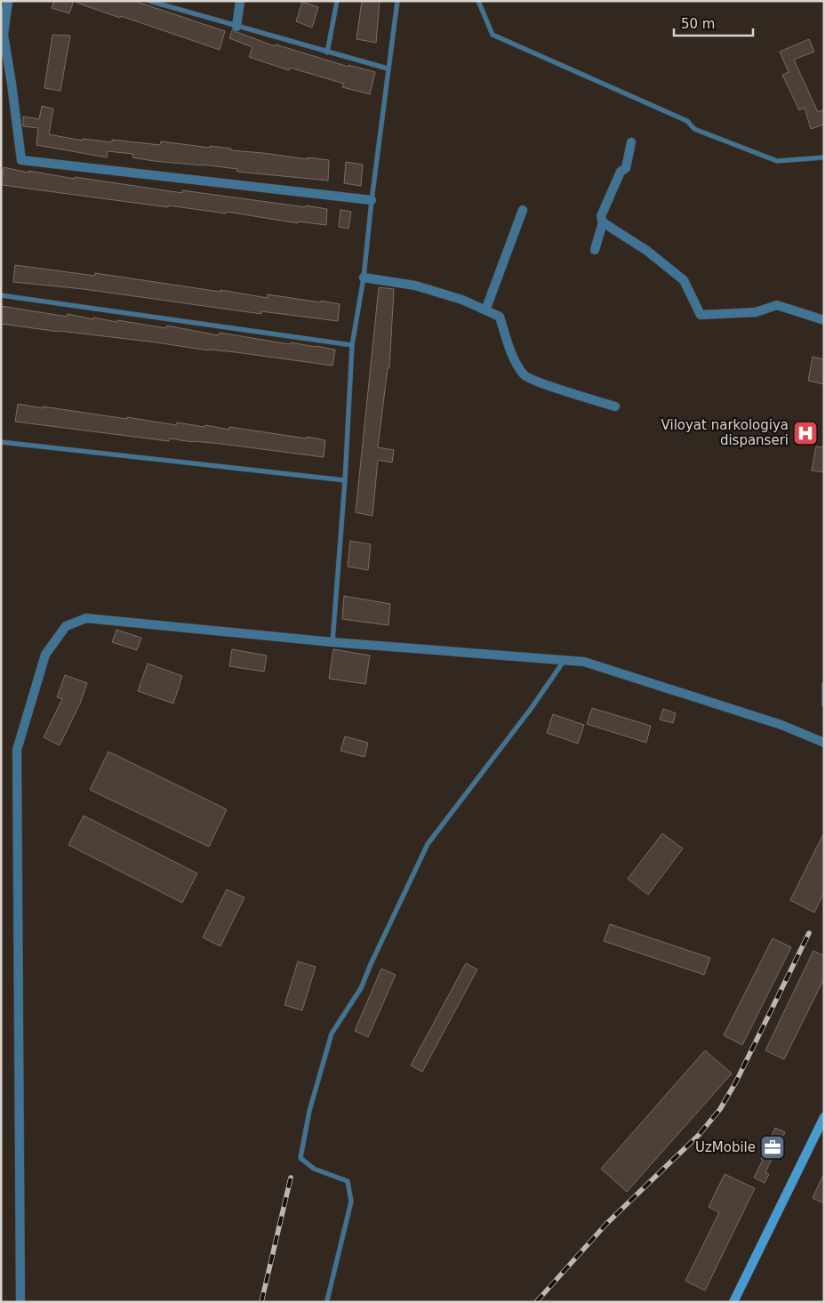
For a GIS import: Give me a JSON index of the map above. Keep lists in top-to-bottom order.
{
  "places": {
    "hospital": ["Viloyat narkologiya dispanseri"],
    "office": ["UzMobile"]
  },
  "scale_bar": "50 m"
}
